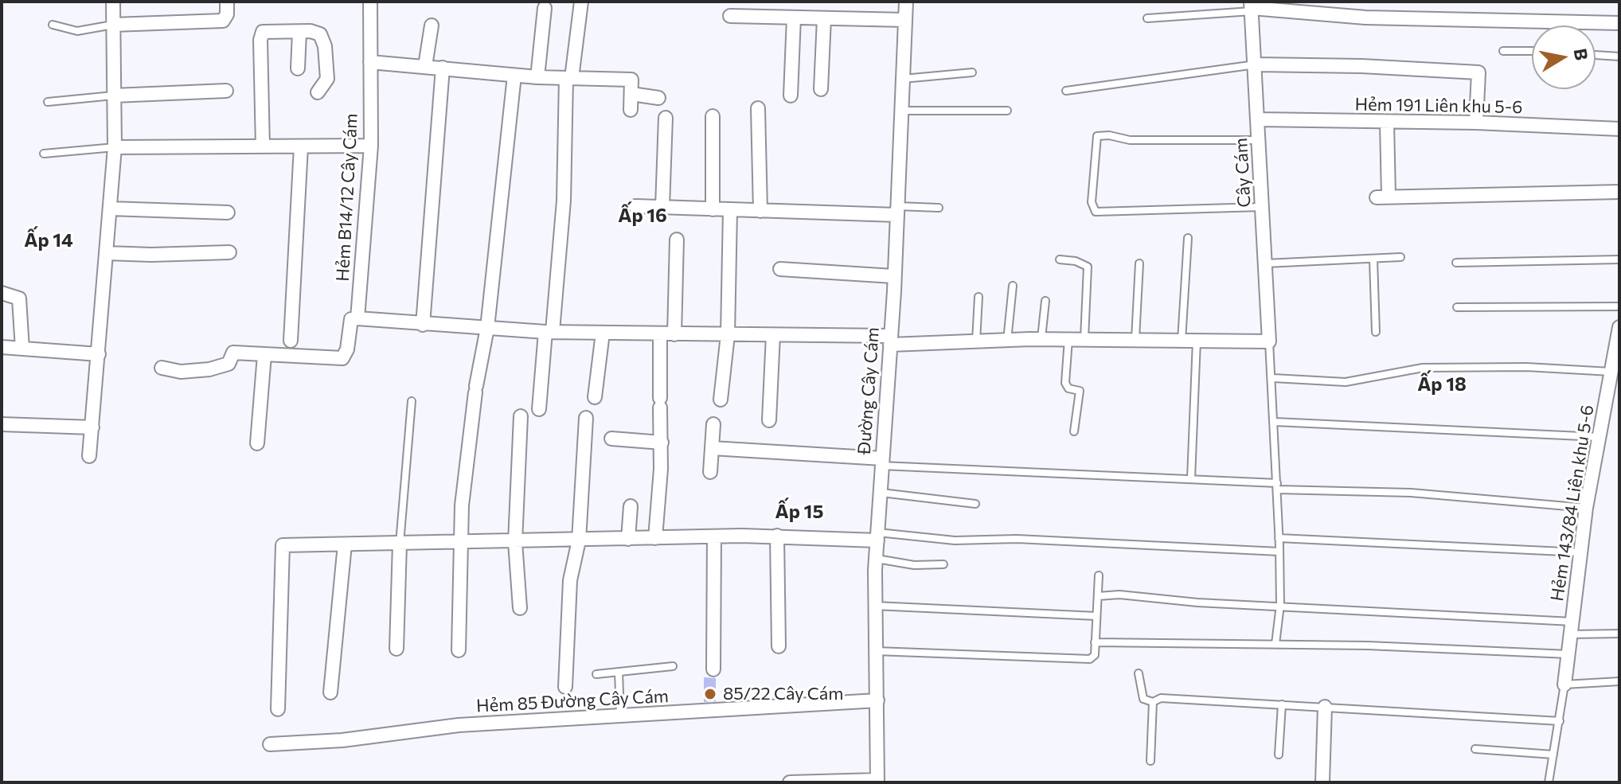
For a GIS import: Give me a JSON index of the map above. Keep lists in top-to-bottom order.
{
  "streets": {
    "street": [
      "Hẻm 191 Liên khu 5-6",
      "Cây Cám",
      "Hẻm B14/12 Cây Cám",
      "Đường Cây Cám",
      "Hẻm 143/84 Liên khu 5-6",
      "Hẻm 85 Đường Cây Cám"
    ]
  },
  "crossings": [
    ["Hẻm 191 Liên khu 5-6", "Cây Cám"],
    ["Đường Cây Cám", "Hẻm 85 Đường Cây Cám"]
  ],
  "districts": [
    "Ấp 16",
    "Ấp 14",
    "Ấp 18",
    "Ấp 15"
  ],
  "places": ["85/22 Cây Cám"],
  "north": "right"
}
